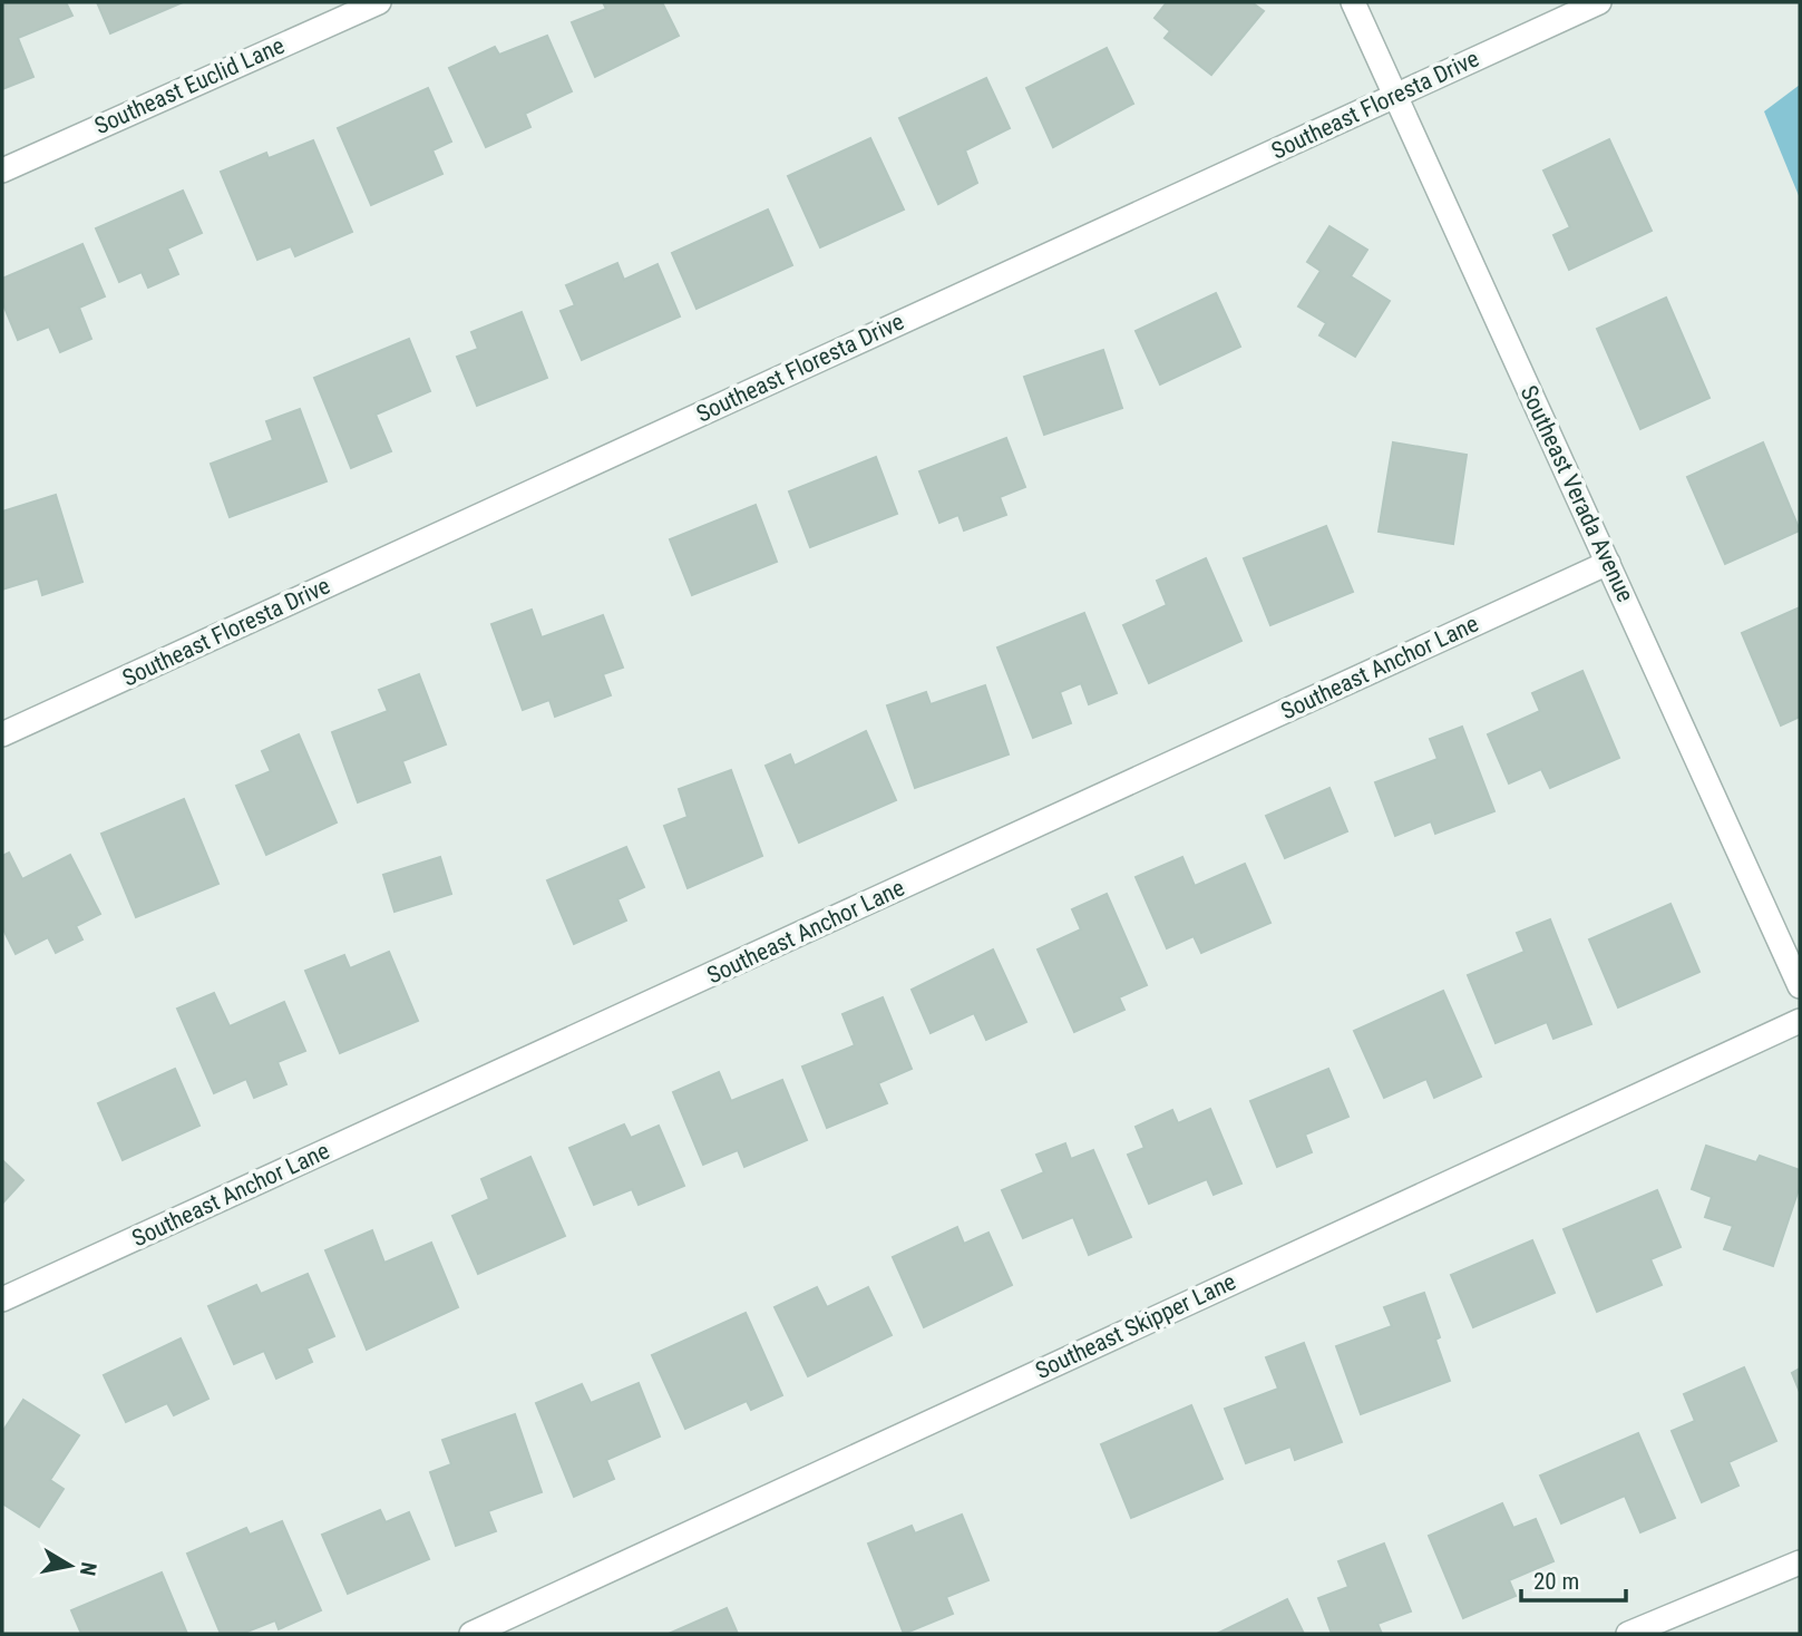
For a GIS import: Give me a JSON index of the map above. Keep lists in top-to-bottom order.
{
  "streets": {
    "street": [
      "Southeast Euclid Lane",
      "Southeast Floresta Drive",
      "Southeast Verada Avenue",
      "Southeast Anchor Lane",
      "Southeast Skipper Lane"
    ]
  },
  "crossings": [
    ["Southeast Floresta Drive", "Southeast Verada Avenue"],
    ["Southeast Verada Avenue", "Southeast Anchor Lane"]
  ],
  "scale_bar": "20 m",
  "north": "right"
}
